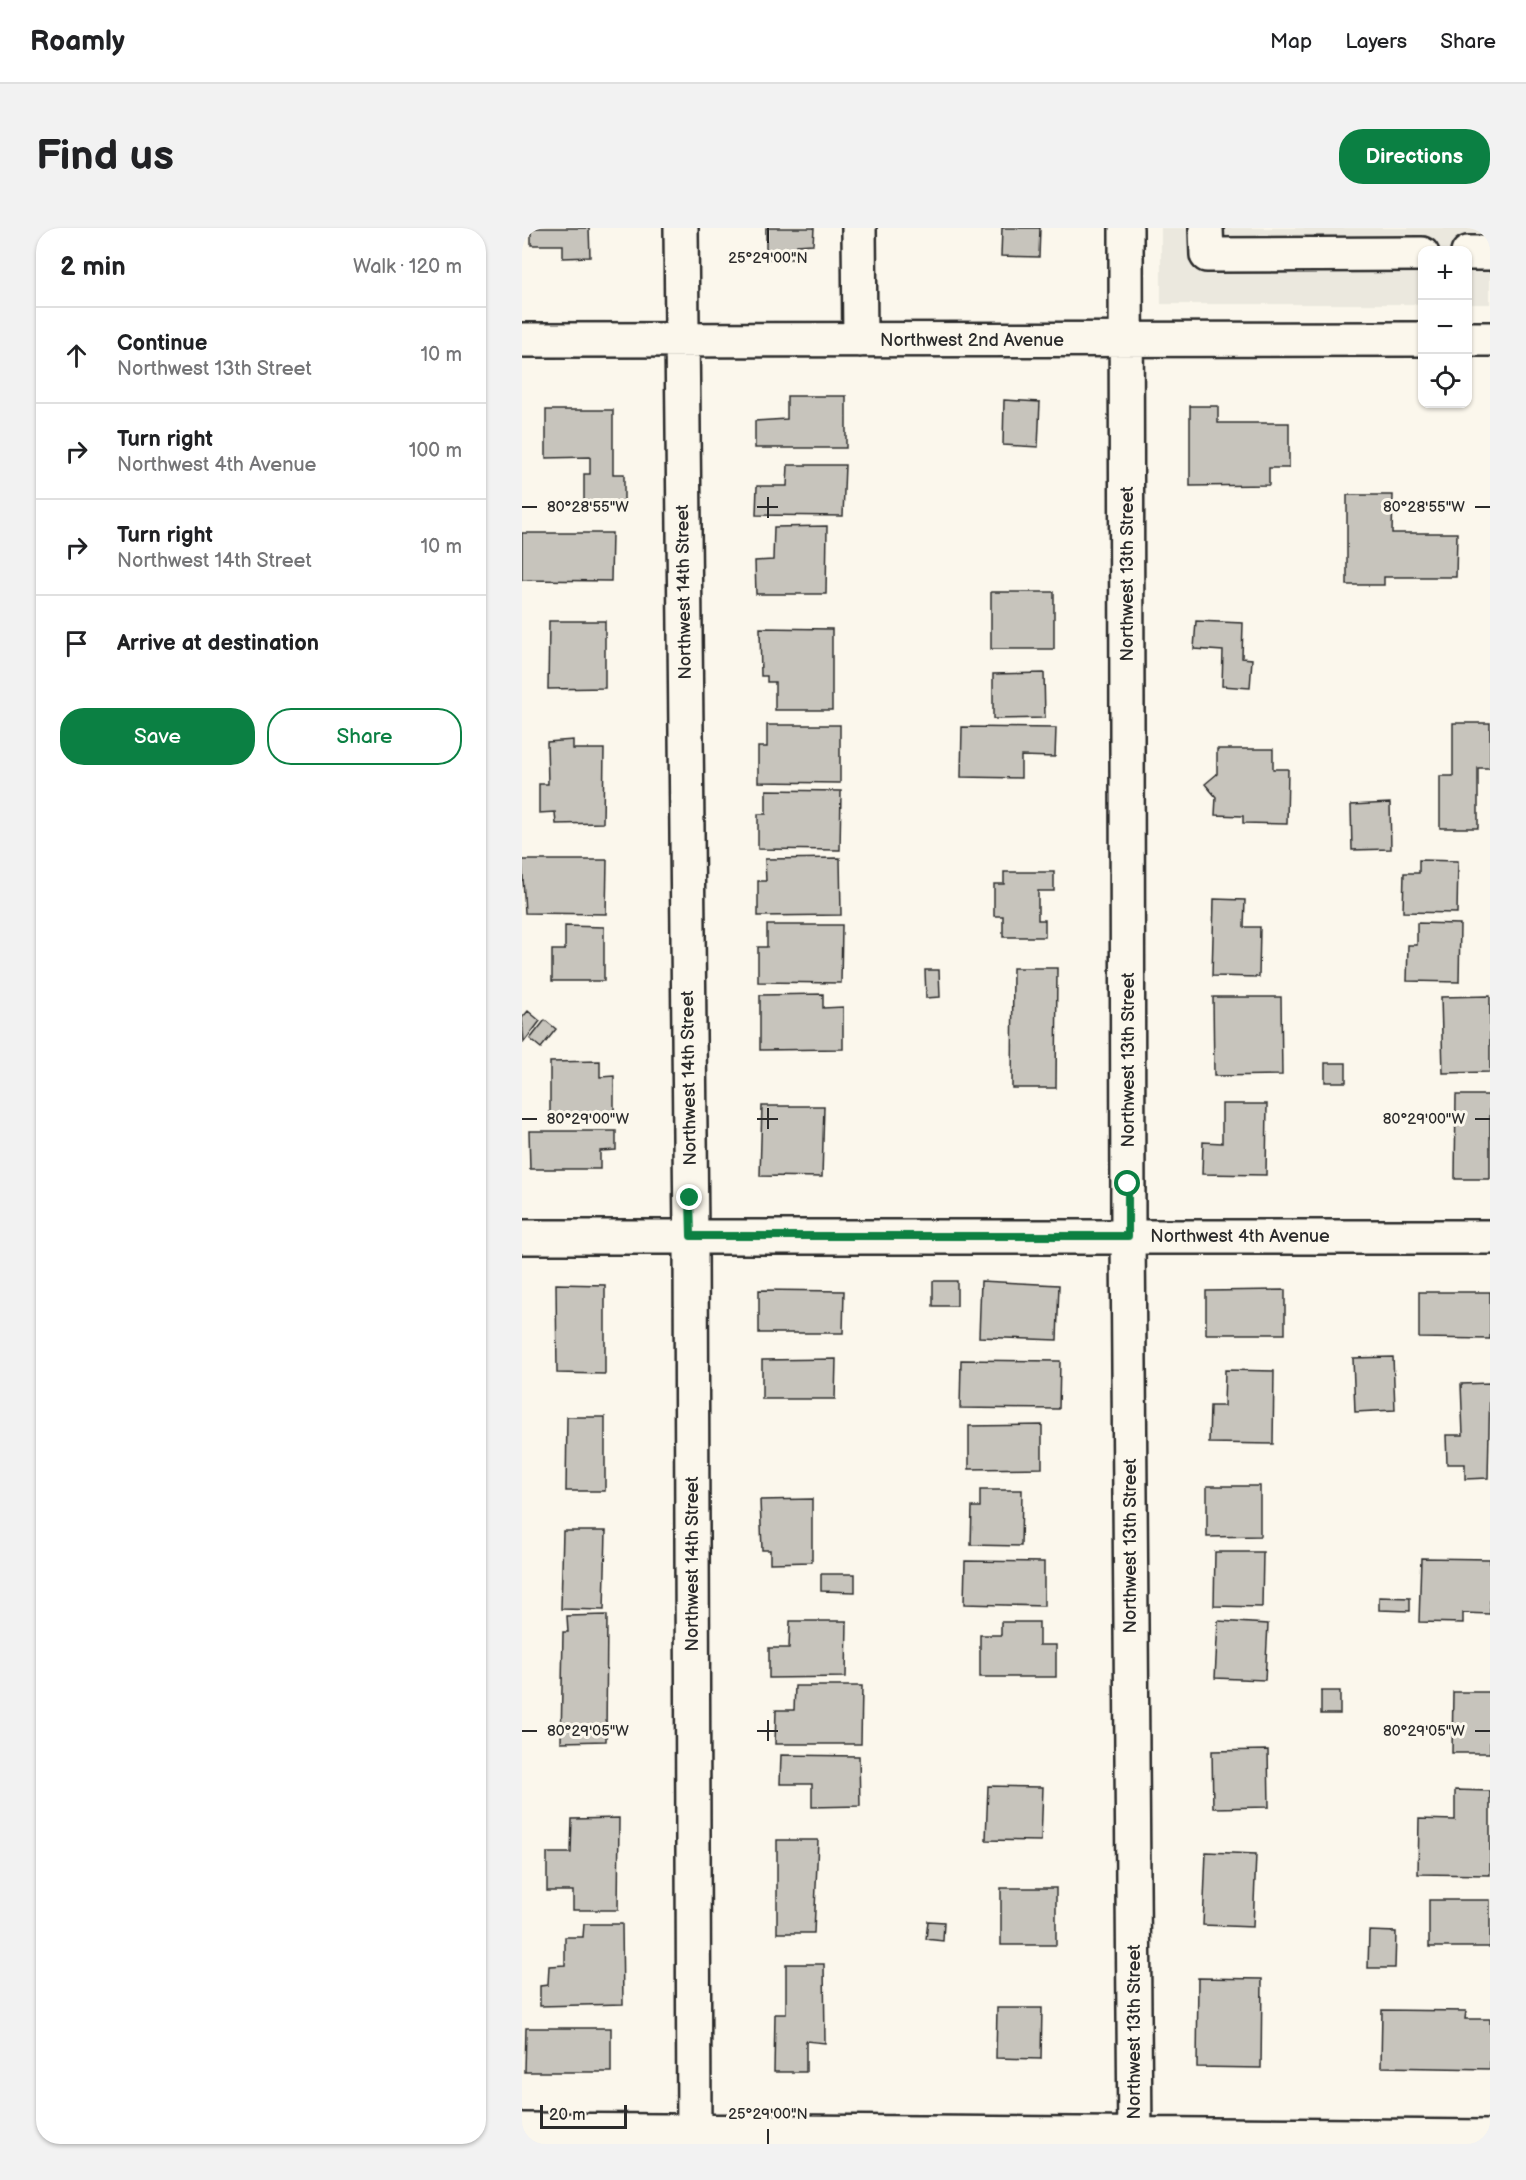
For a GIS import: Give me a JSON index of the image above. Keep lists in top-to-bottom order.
{
  "streets": {
    "street": [
      "Northwest 2nd Avenue",
      "Northwest 13th Street",
      "Northwest 14th Street",
      "Northwest 4th Avenue"
    ]
  },
  "crossings": [
    ["Northwest 2nd Avenue", "Northwest 13th Street"],
    ["Northwest 2nd Avenue", "Northwest 14th Street"],
    ["Northwest 13th Street", "Northwest 4th Avenue"],
    ["Northwest 14th Street", "Northwest 4th Avenue"]
  ],
  "scale_bar": "20 m",
  "page": {
    "header": "Roamly",
    "nav": ["Map", "Layers", "Share"],
    "buttons": [
      "Directions",
      ["Save", "Share"]
    ],
    "title": "Find us",
    "heading": ["2 min", "Walk · 120 m"],
    "map_buttons": ["+", "−"],
    "list": [
      ["Continue", "Northwest 13th Street", "10 m"],
      ["Turn right", "Northwest 4th Avenue", "100 m"],
      ["Turn right", "Northwest 14th Street", "10 m"],
      "Arrive at destination"
    ],
    "scale": "20 m"
  },
  "coordinates": [
    "25°29'00\"N",
    "80°28'55\"W",
    "80°29'00\"W",
    "80°29'05\"W"
  ]
}
